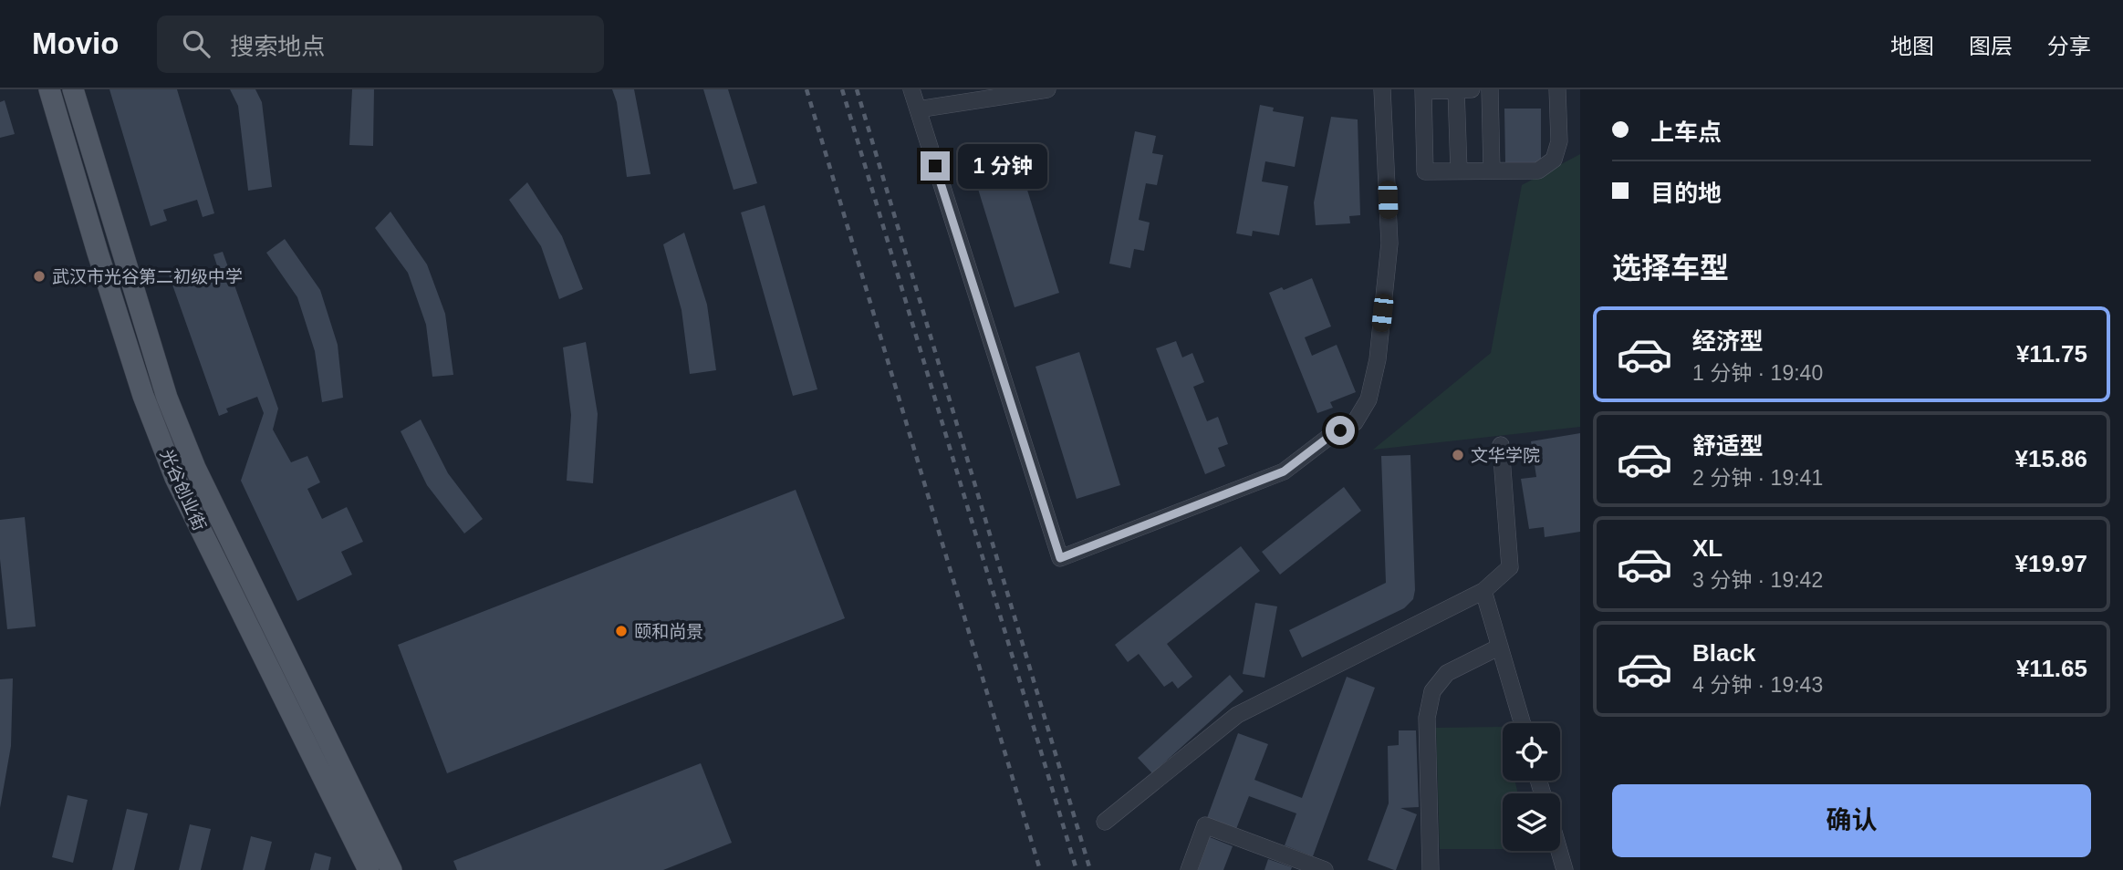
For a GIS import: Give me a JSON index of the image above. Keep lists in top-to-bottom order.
{
  "streets": {
    "main road": ["光谷创业街"]
  },
  "places": ["武汉市光谷第二初级中学", "文华学院", "颐和尚景"],
  "page": {
    "header": "Movio",
    "search": "搜索地点",
    "nav": ["地图", "图层", "分享"],
    "banner": ["上车点", "目的地"],
    "bubble": "1 分钟",
    "heading": "选择车型",
    "list": [
      {
        "name": "经济型",
        "note": "1 分钟 · 19:40",
        "value": "¥11.75"
      },
      {
        "name": "舒适型",
        "note": "2 分钟 · 19:41",
        "value": "¥15.86"
      },
      {
        "name": "XL",
        "note": "3 分钟 · 19:42",
        "value": "¥19.97"
      },
      {
        "name": "Black",
        "note": "4 分钟 · 19:43",
        "value": "¥11.65"
      }
    ],
    "buttons": "确认"
  }
}
